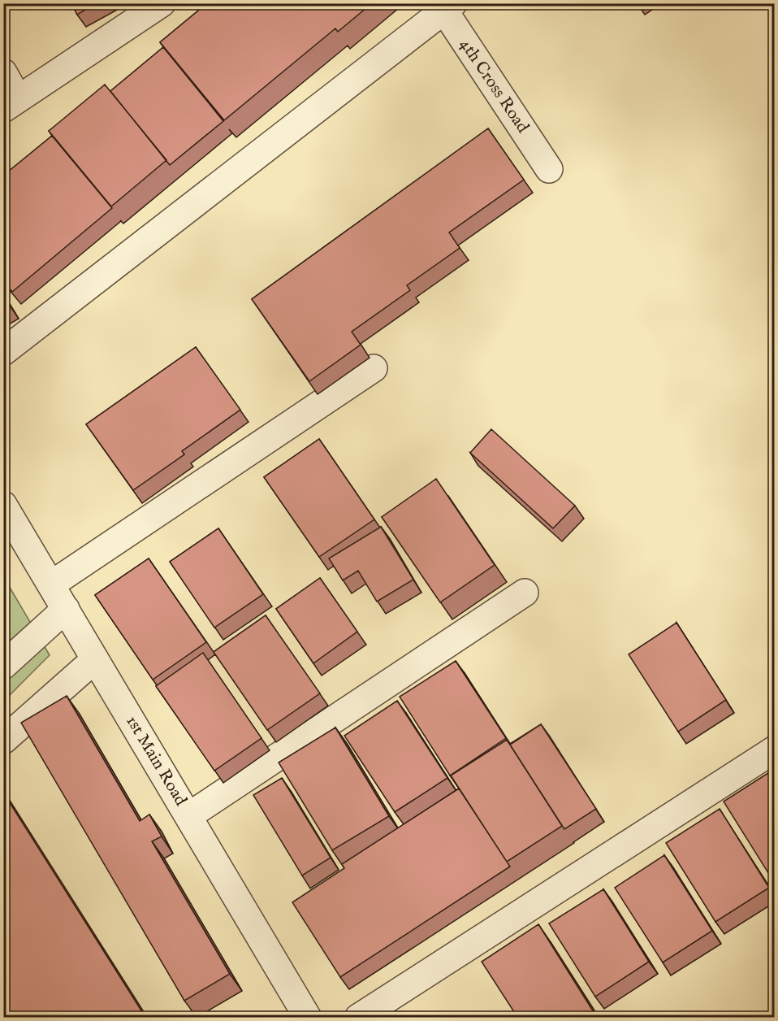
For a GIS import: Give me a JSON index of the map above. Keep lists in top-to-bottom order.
{
  "streets": {
    "street": ["4th Cross Road", "1st Main Road"]
  }
}
